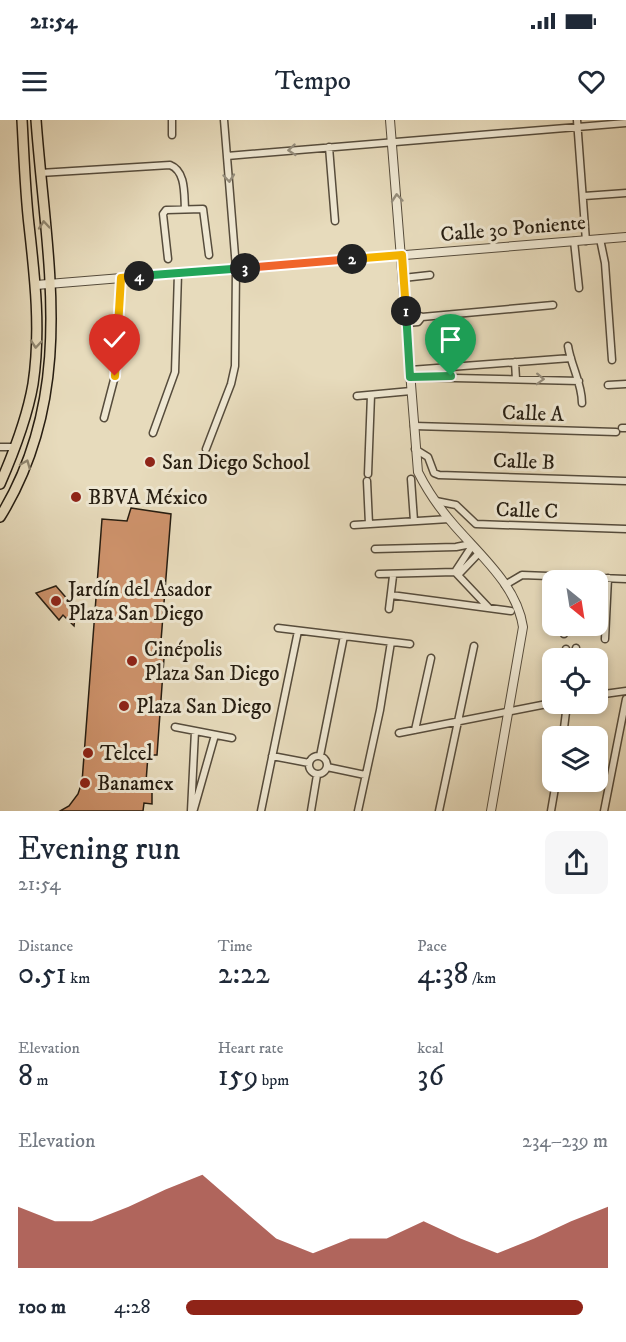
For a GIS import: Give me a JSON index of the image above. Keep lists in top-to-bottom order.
{
  "streets": {
    "street": [
      "Calle 30 Poniente",
      "Calle A",
      "Calle B",
      "Calle C"
    ]
  },
  "places": [
    "San Diego School",
    "BBVA México",
    "Jardín del Asador Plaza San Diego",
    "Cinépolis Plaza San Diego",
    "Plaza San Diego",
    "Telcel",
    "Banamex"
  ],
  "north": "bottom right",
  "page": {
    "status": "21:54",
    "header": "Tempo",
    "pins": [
      "2",
      "3",
      "4",
      "1"
    ],
    "heading": ["Evening run", "21:54"],
    "stats": [
      ["Distance", "0.51 km"],
      ["Time", "2:22"],
      ["Pace", "4:38 /km"],
      ["Elevation", "8 m"],
      ["Heart rate", "159 bpm"],
      ["kcal", "36"]
    ],
    "chart": ["Elevation", "234–239 m"],
    "list": [
      {
        "name": "100 m",
        "note": "4:28"
      }
    ]
  }
}
